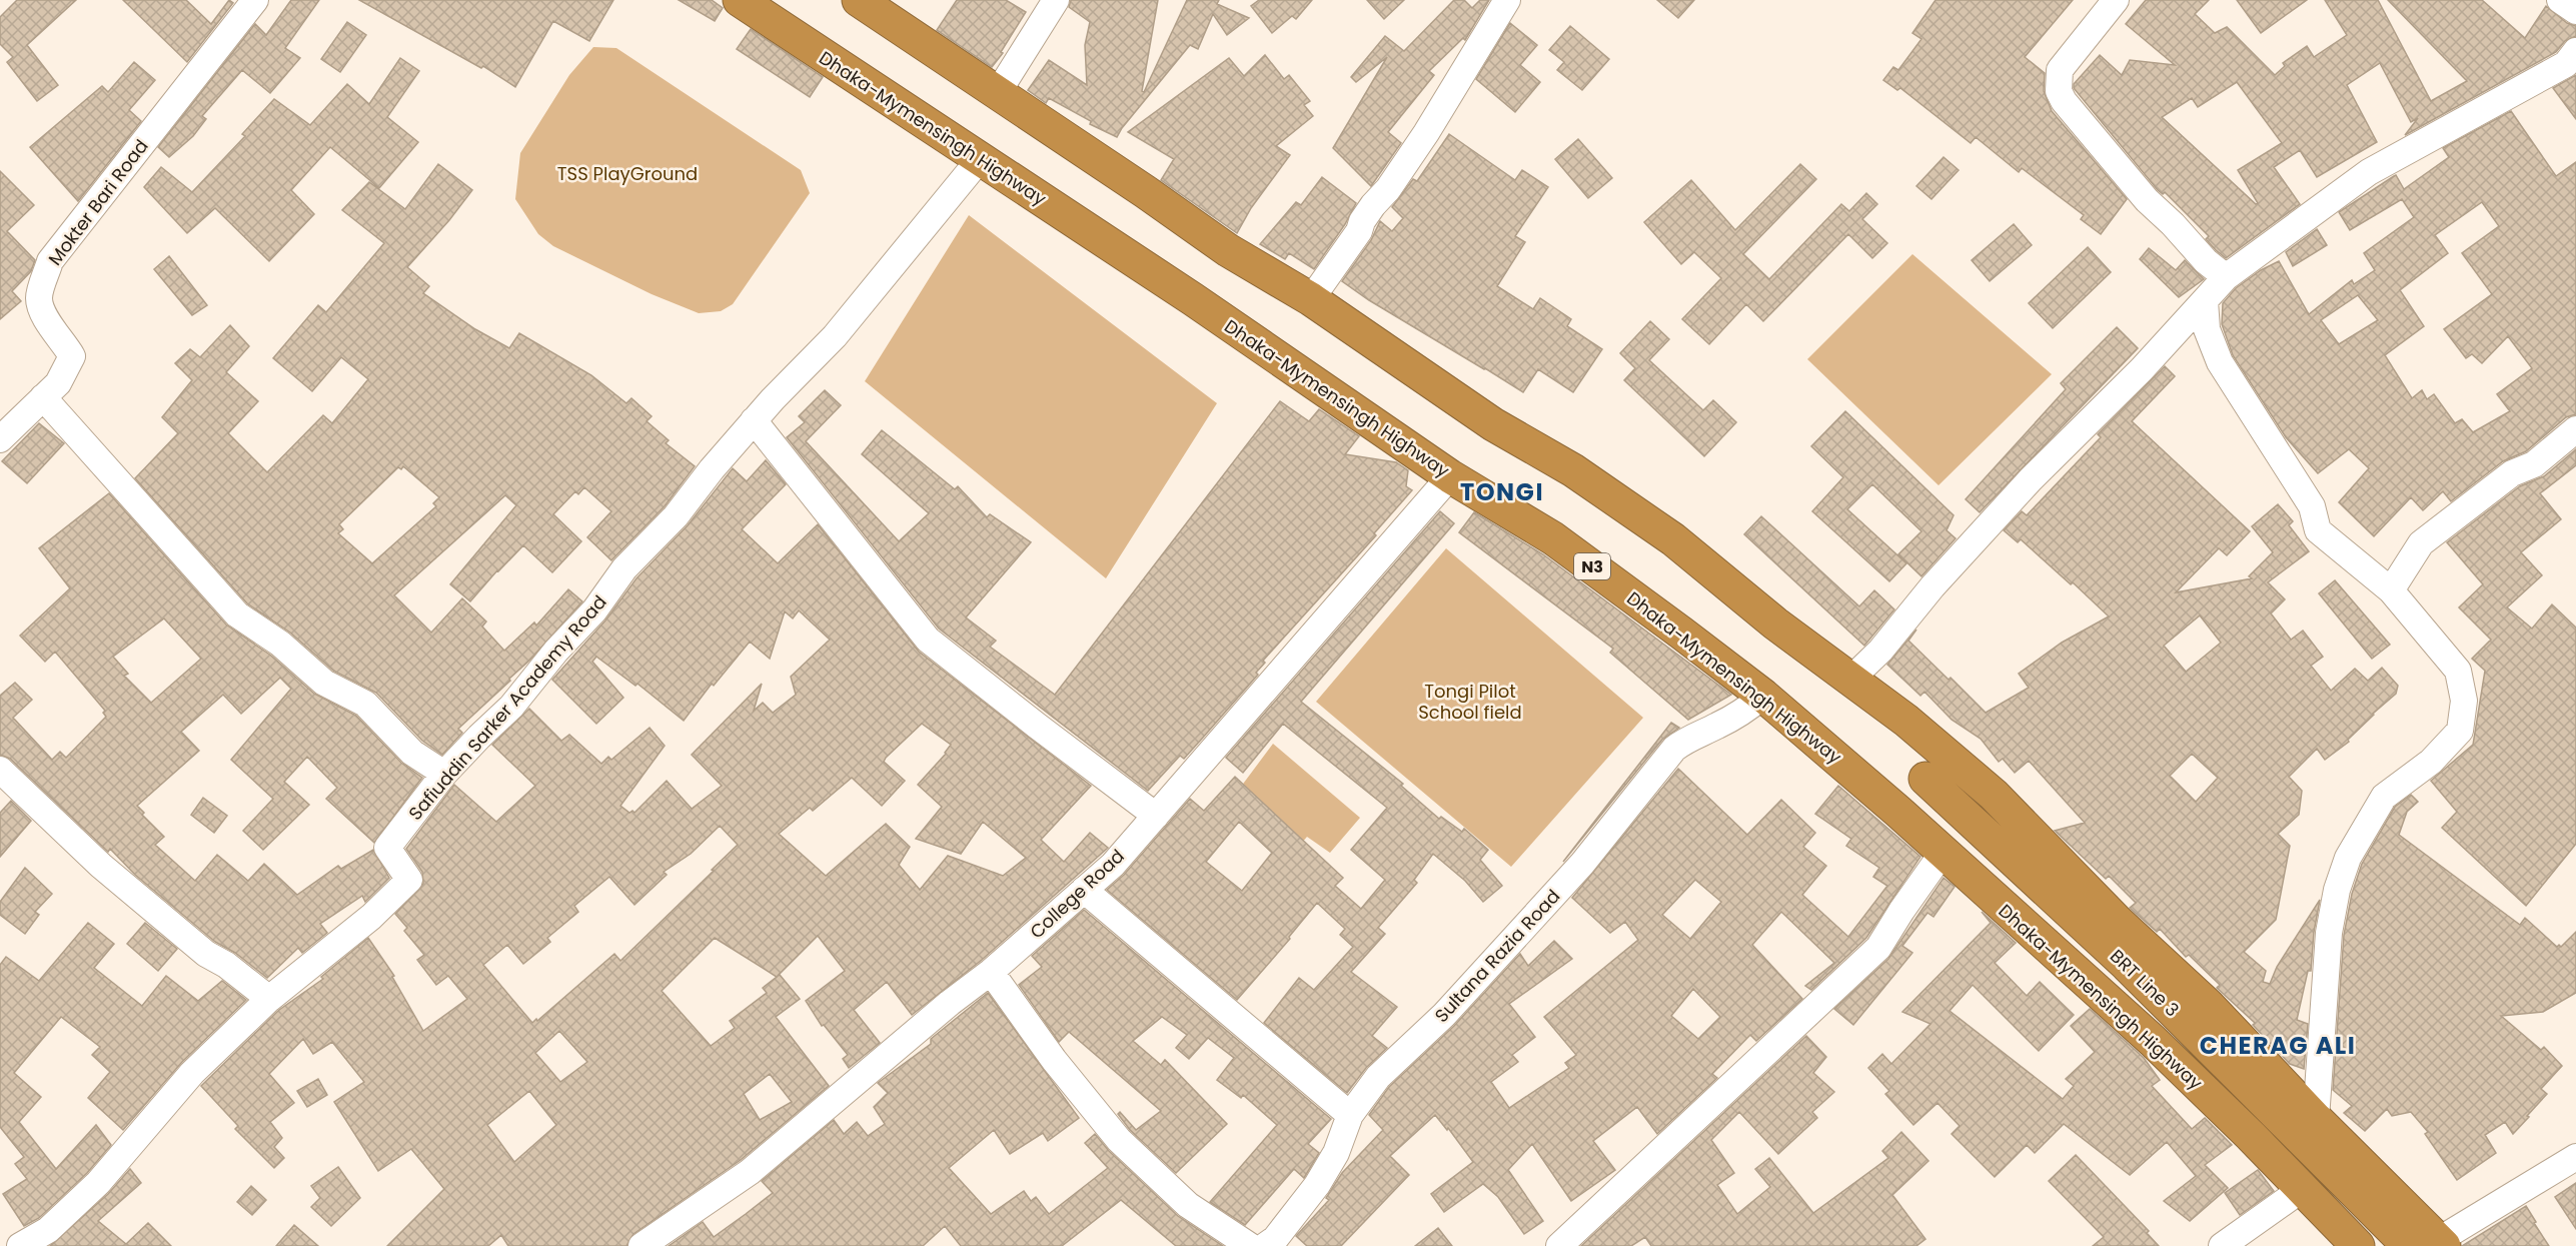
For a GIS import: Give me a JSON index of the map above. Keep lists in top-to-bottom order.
{
  "streets": {
    "highway": ["Dhaka-Mymensingh Highway", "N3", "BRT Line 3"],
    "street": [
      "Mokter Bari Road",
      "Safiuddin Sarker Academy Road",
      "College Road",
      "Sultana Razia Road"
    ]
  },
  "crossings": [
    ["Dhaka-Mymensingh Highway", "Safiuddin Sarker Academy Road"],
    ["Dhaka-Mymensingh Highway", "College Road"],
    ["Dhaka-Mymensingh Highway", "Sultana Razia Road"]
  ],
  "districts": ["TONGI", "CHERAG ALI"],
  "parks": ["TSS PlayGround", "Tongi Pilot School field"]
}
